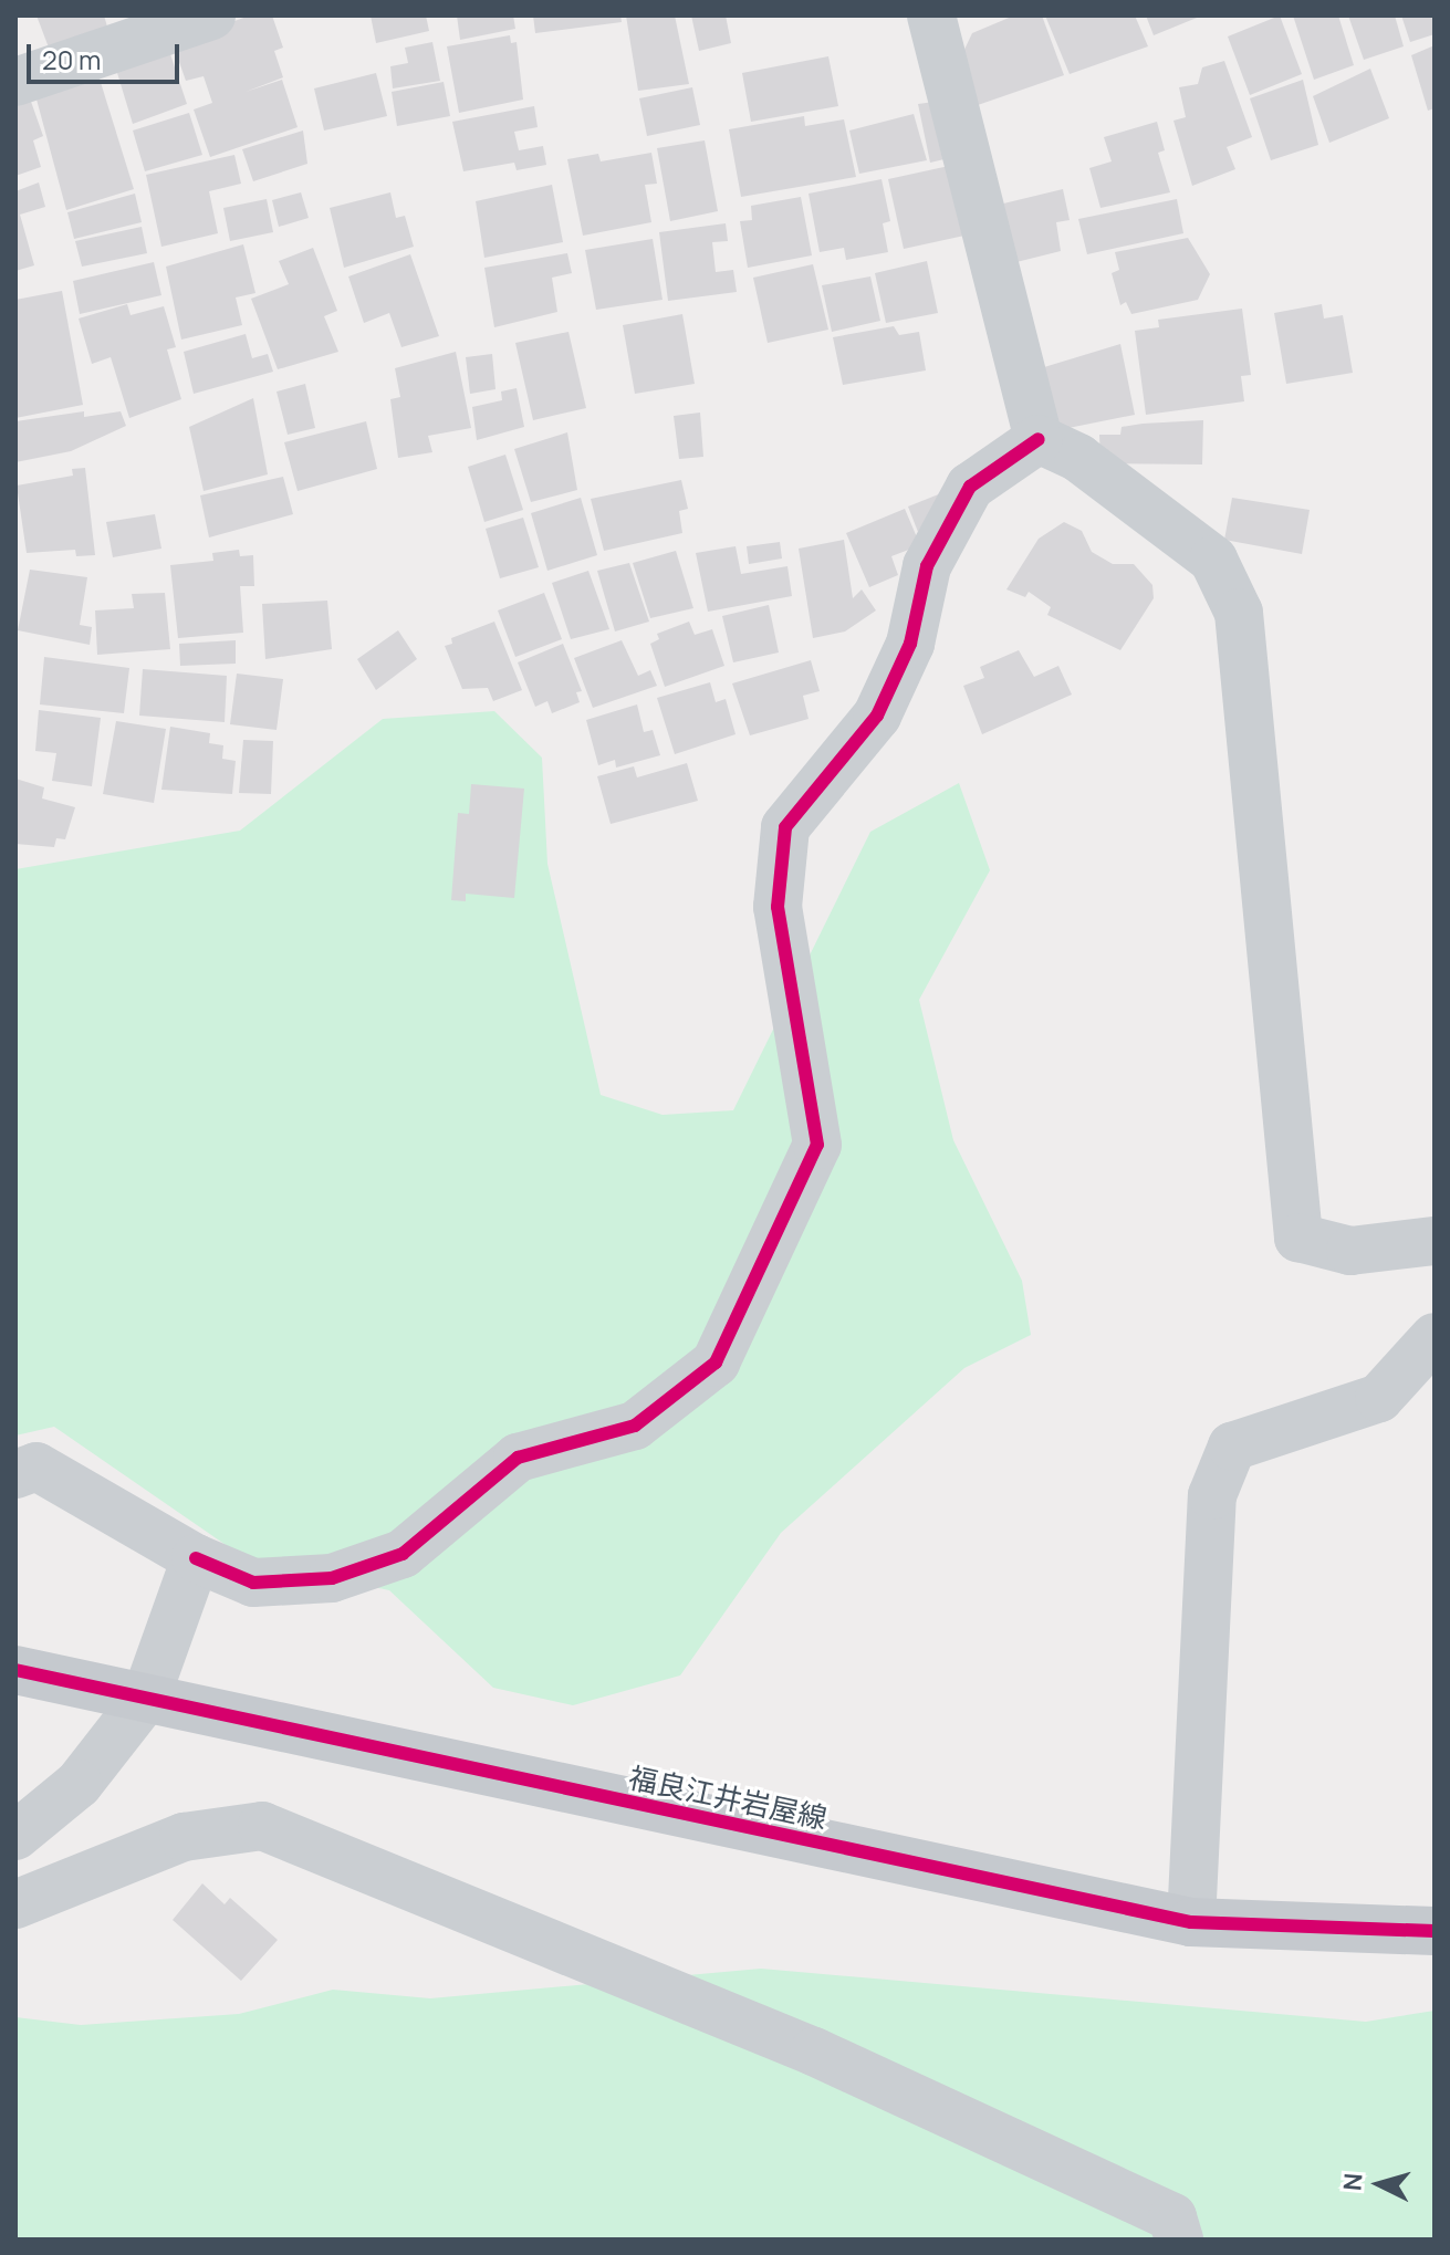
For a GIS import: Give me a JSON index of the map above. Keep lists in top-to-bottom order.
{
  "streets": {
    "main road": ["福良江井岩屋線"]
  },
  "scale_bar": "20 m",
  "north": "left"
}
